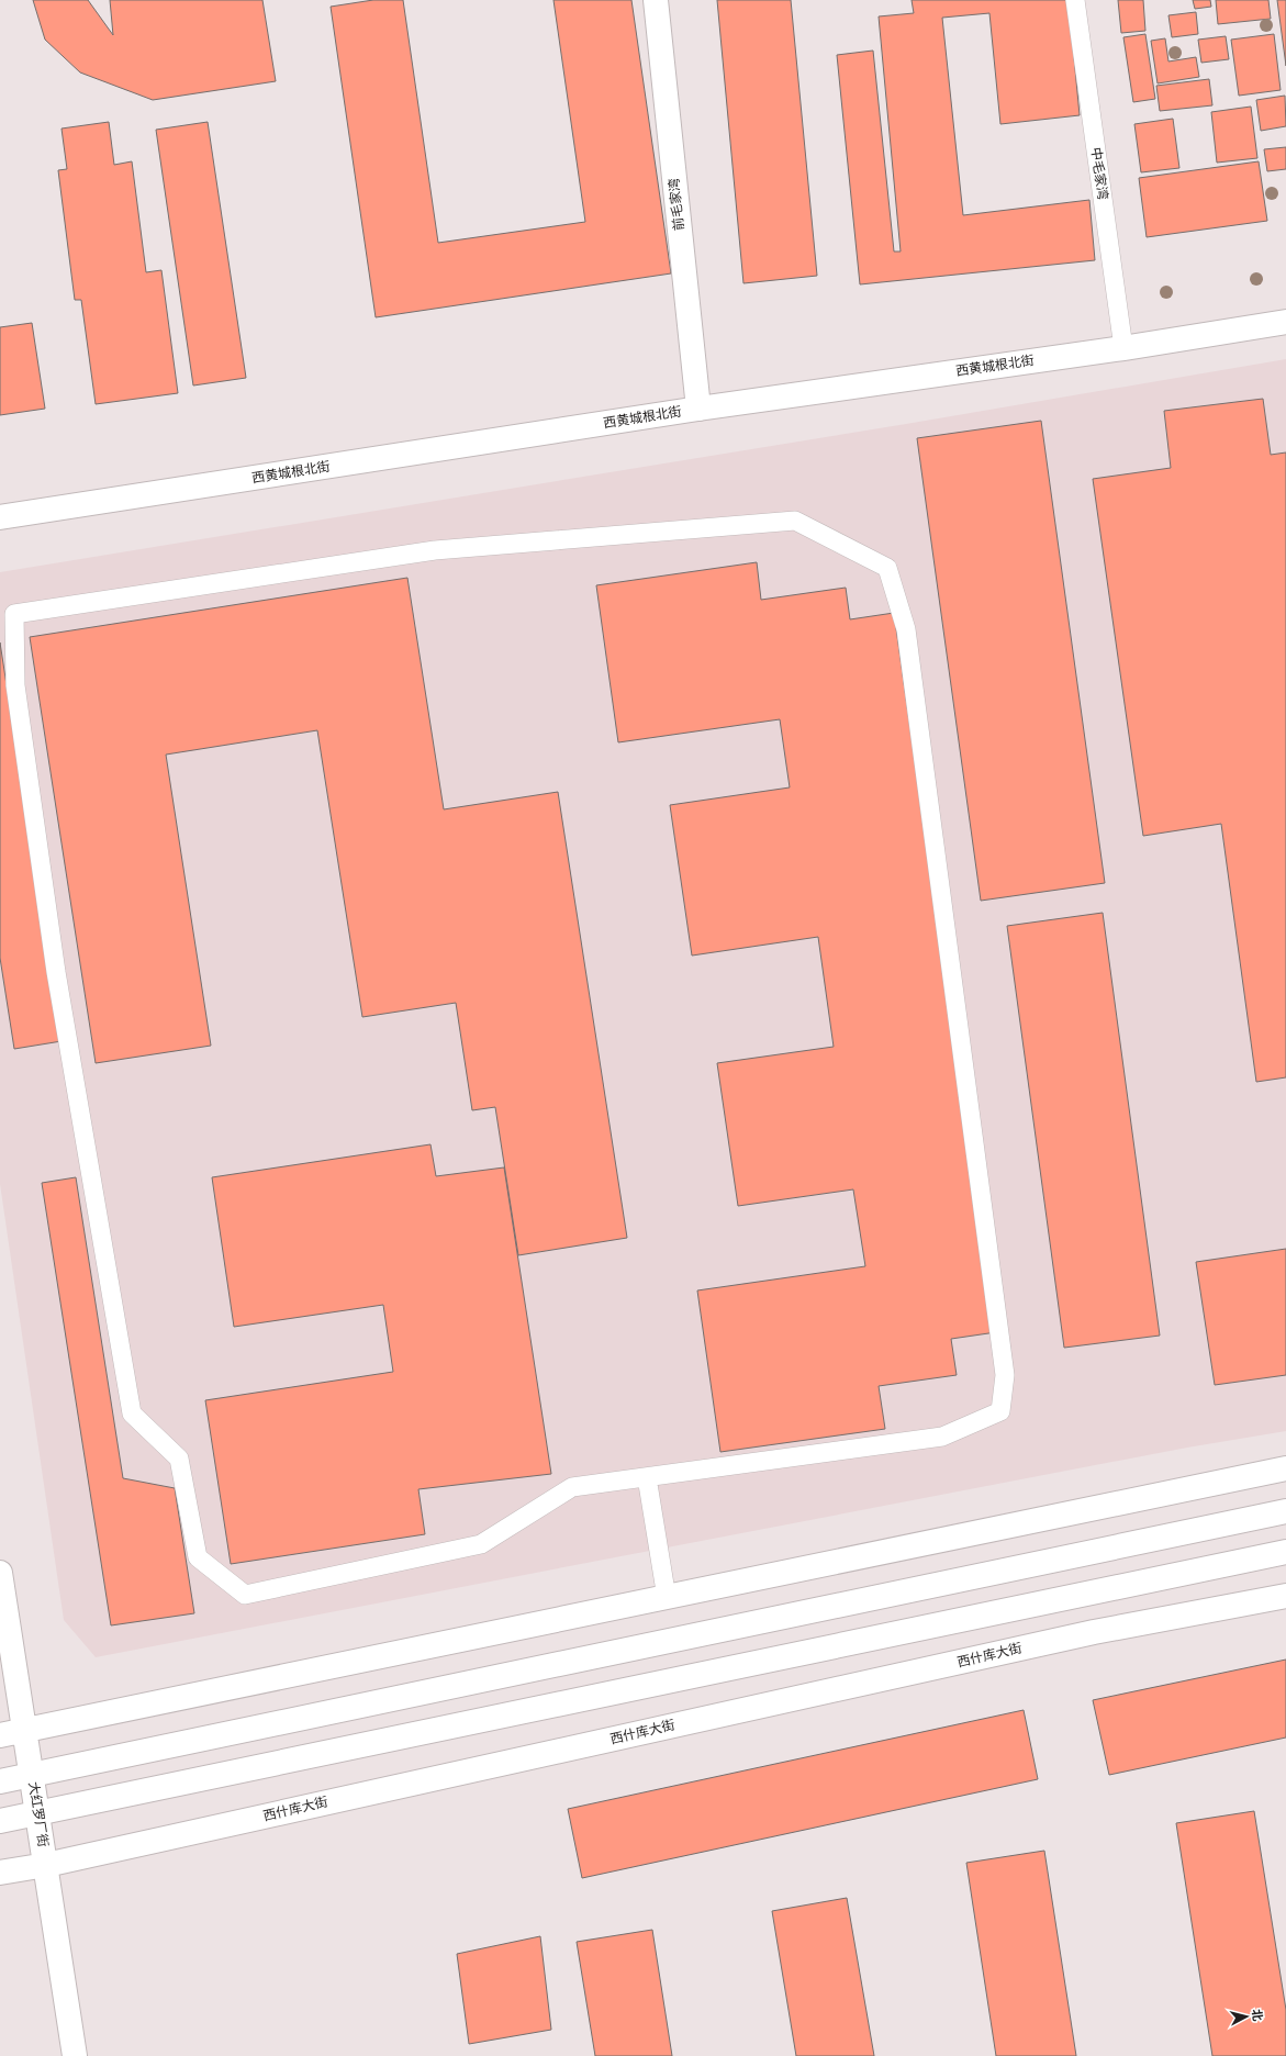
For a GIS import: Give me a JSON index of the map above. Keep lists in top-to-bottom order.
{
  "streets": {
    "street": [
      "前毛家湾",
      "西黄城根北街",
      "西什库大街",
      "大红罗厂街"
    ],
    "lane": ["中毛家湾"]
  },
  "crossings": [
    ["中毛家湾", "西黄城根北街"],
    ["前毛家湾", "西黄城根北街"],
    ["西什库大街", "大红罗厂街"]
  ],
  "north": "right"
}
